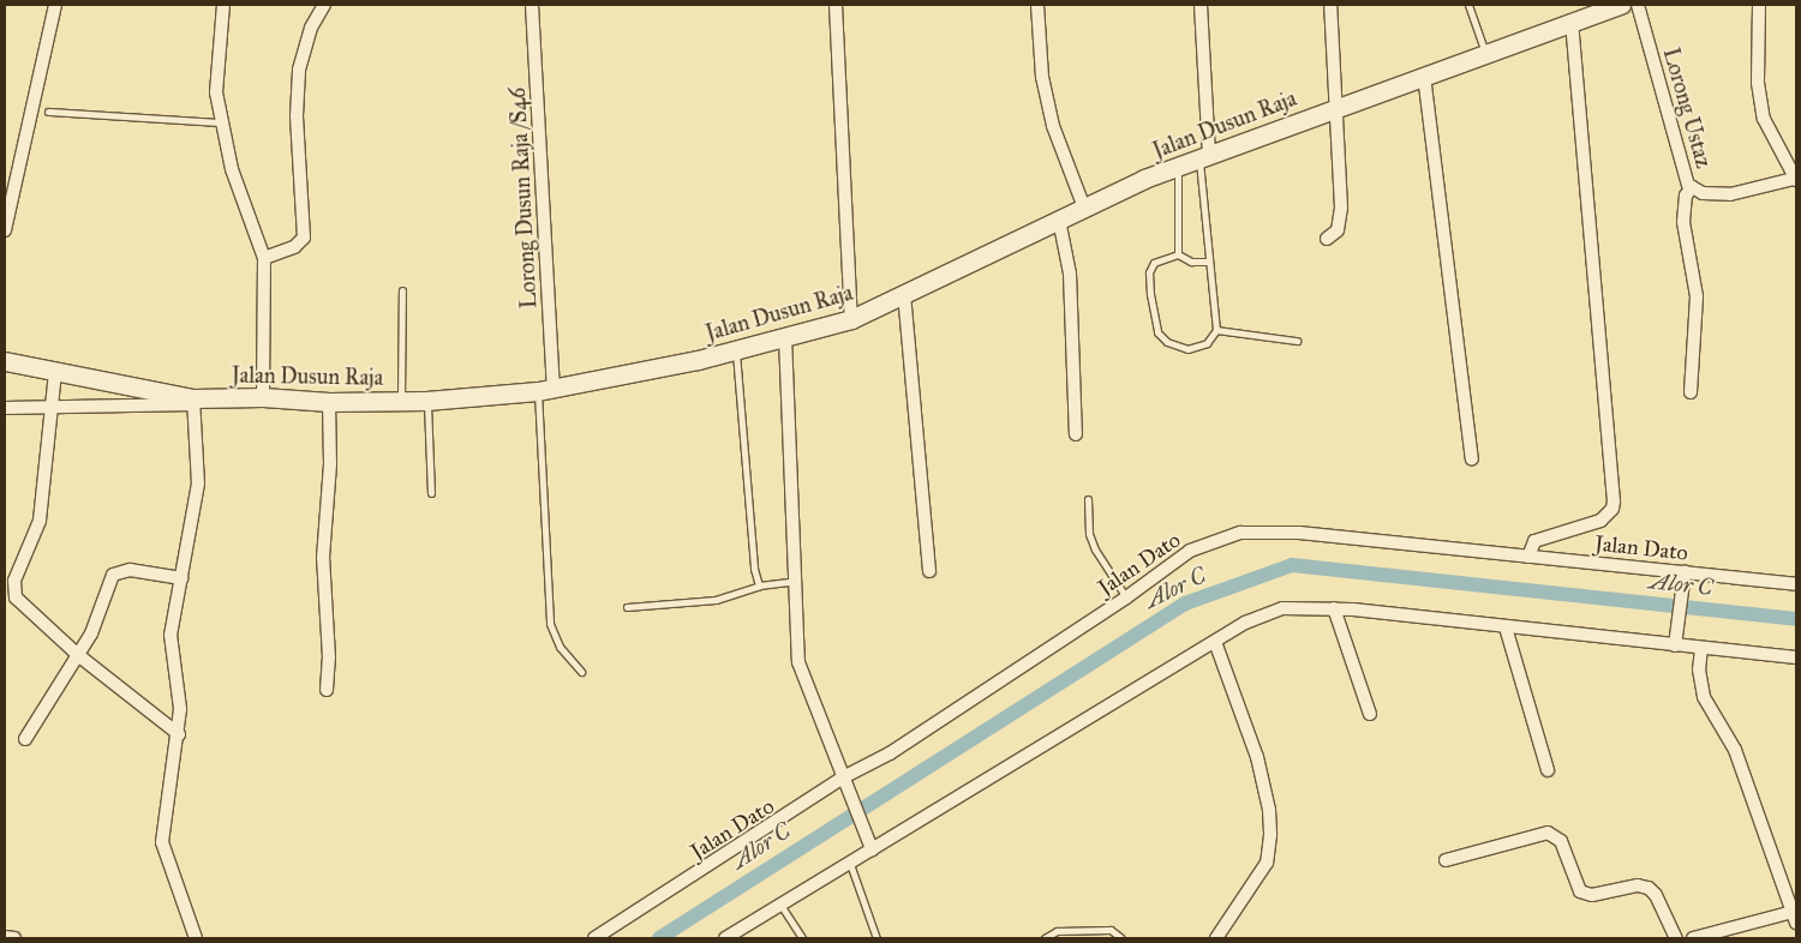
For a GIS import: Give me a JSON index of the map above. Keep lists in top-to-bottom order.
{
  "streets": {
    "main road": ["Jalan Dusun Raja"],
    "street": ["Lorong Ustaz", "Lorong Dusun Raja /S46", "Jalan Dato"]
  },
  "crossings": [
    ["Jalan Dusun Raja", "Lorong Dusun Raja /S46"]
  ],
  "water": ["Alor C"]
}
